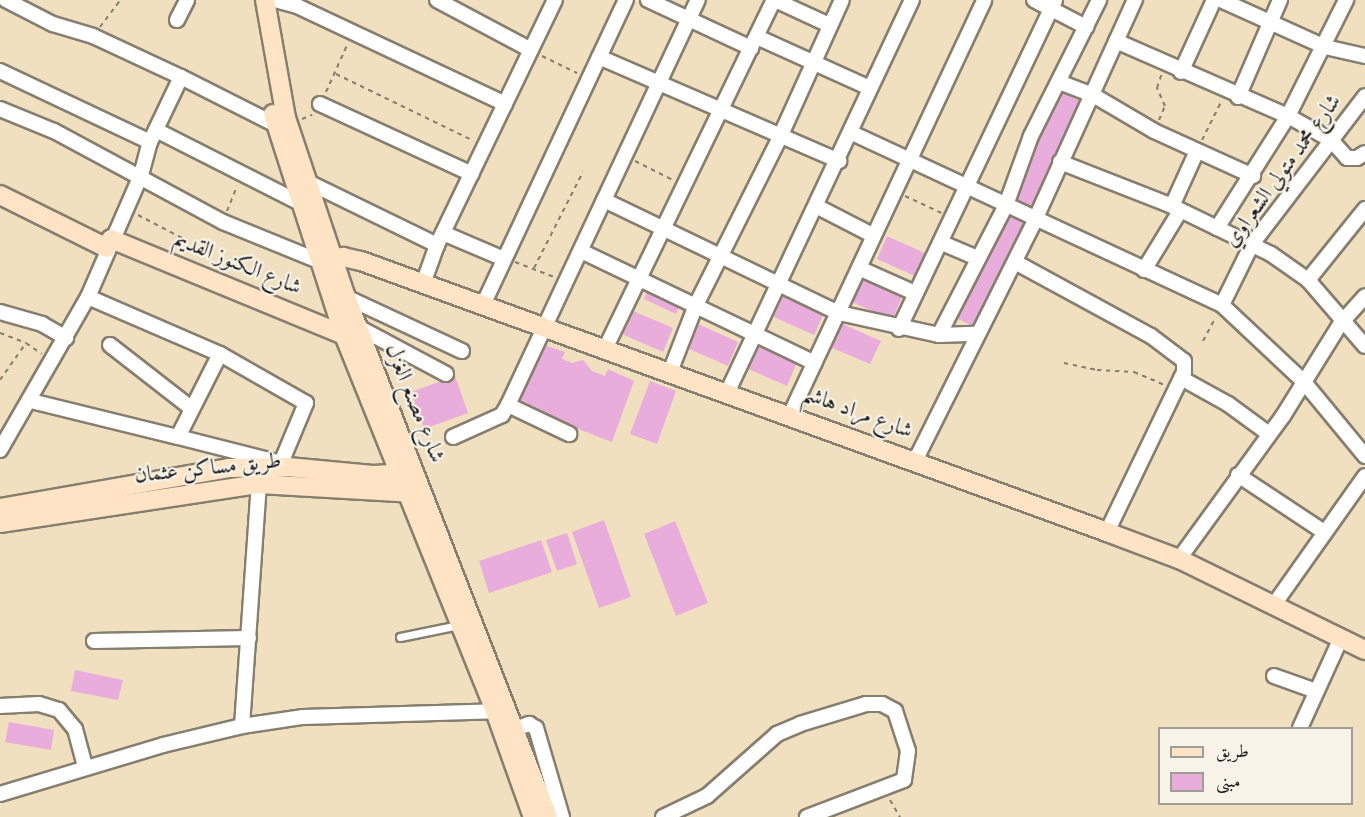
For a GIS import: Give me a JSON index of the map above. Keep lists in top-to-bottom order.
{
  "streets": {
    "street": [
      "شارع محمد متولي الشعراوي",
      "شارع الكنوز القديم",
      "شارع مصنع الغزل",
      "شارع مراد هاشم",
      "طريق مساكن عثمان"
    ]
  },
  "crossings": [
    ["شارع الكنوز القديم", "شارع مصنع الغزل"],
    ["شارع مصنع الغزل", "شارع مراد هاشم"],
    ["شارع مصنع الغزل", "طريق مساكن عثمان"]
  ],
  "legend": ["طريق", "مبنى"]
}
